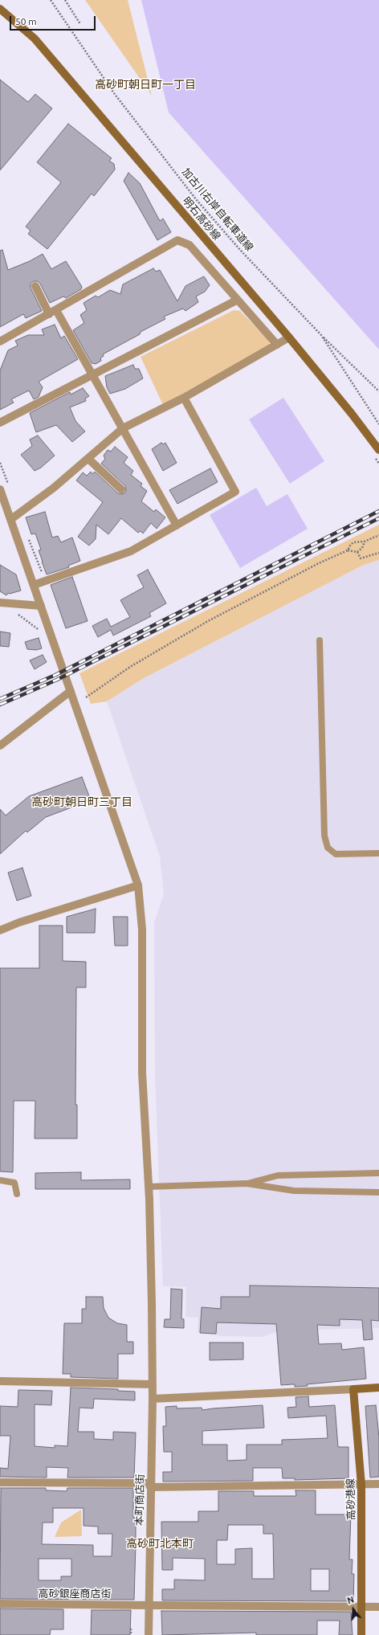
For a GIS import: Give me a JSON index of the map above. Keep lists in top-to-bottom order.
{
  "streets": {
    "main road": ["明石高砂線", "高砂港線"],
    "street": ["本町商店街", "高砂銀座商店街"],
    "path": ["加古川右岸自転車道線"]
  },
  "crossings": [
    ["高砂港線", "高砂銀座商店街"],
    ["本町商店街", "高砂銀座商店街"]
  ],
  "districts": ["高砂町朝日町一丁目", "高砂町朝日町三丁目", "高砂町北本町"],
  "scale_bar": "50 m",
  "north": "top"
}
